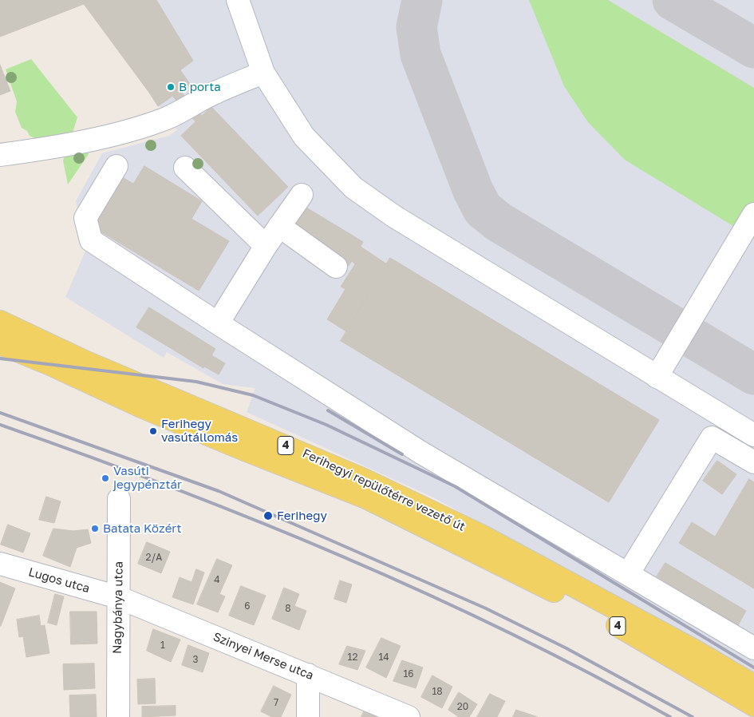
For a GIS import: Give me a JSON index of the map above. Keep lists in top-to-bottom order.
{
  "streets": {
    "main road": ["4", "Ferihegyi repülőtérre vezető út"],
    "street": ["Lugos utca", "Nagybánya utca", "Szinyei Merse utca"]
  },
  "crossings": [
    ["Lugos utca", "Nagybánya utca"],
    ["Lugos utca", "Szinyei Merse utca"],
    ["Nagybánya utca", "Szinyei Merse utca"]
  ],
  "places": [
    "B porta",
    "Ferihegy vasútállomás",
    "Vasúti jegypénztár",
    "Ferihegy",
    "Batata Közért"
  ],
  "house_numbers": [
    "2/A",
    "4",
    "6",
    "8",
    "1",
    "12",
    "14",
    "3",
    "16",
    "18",
    "7",
    "20"
  ]
}
